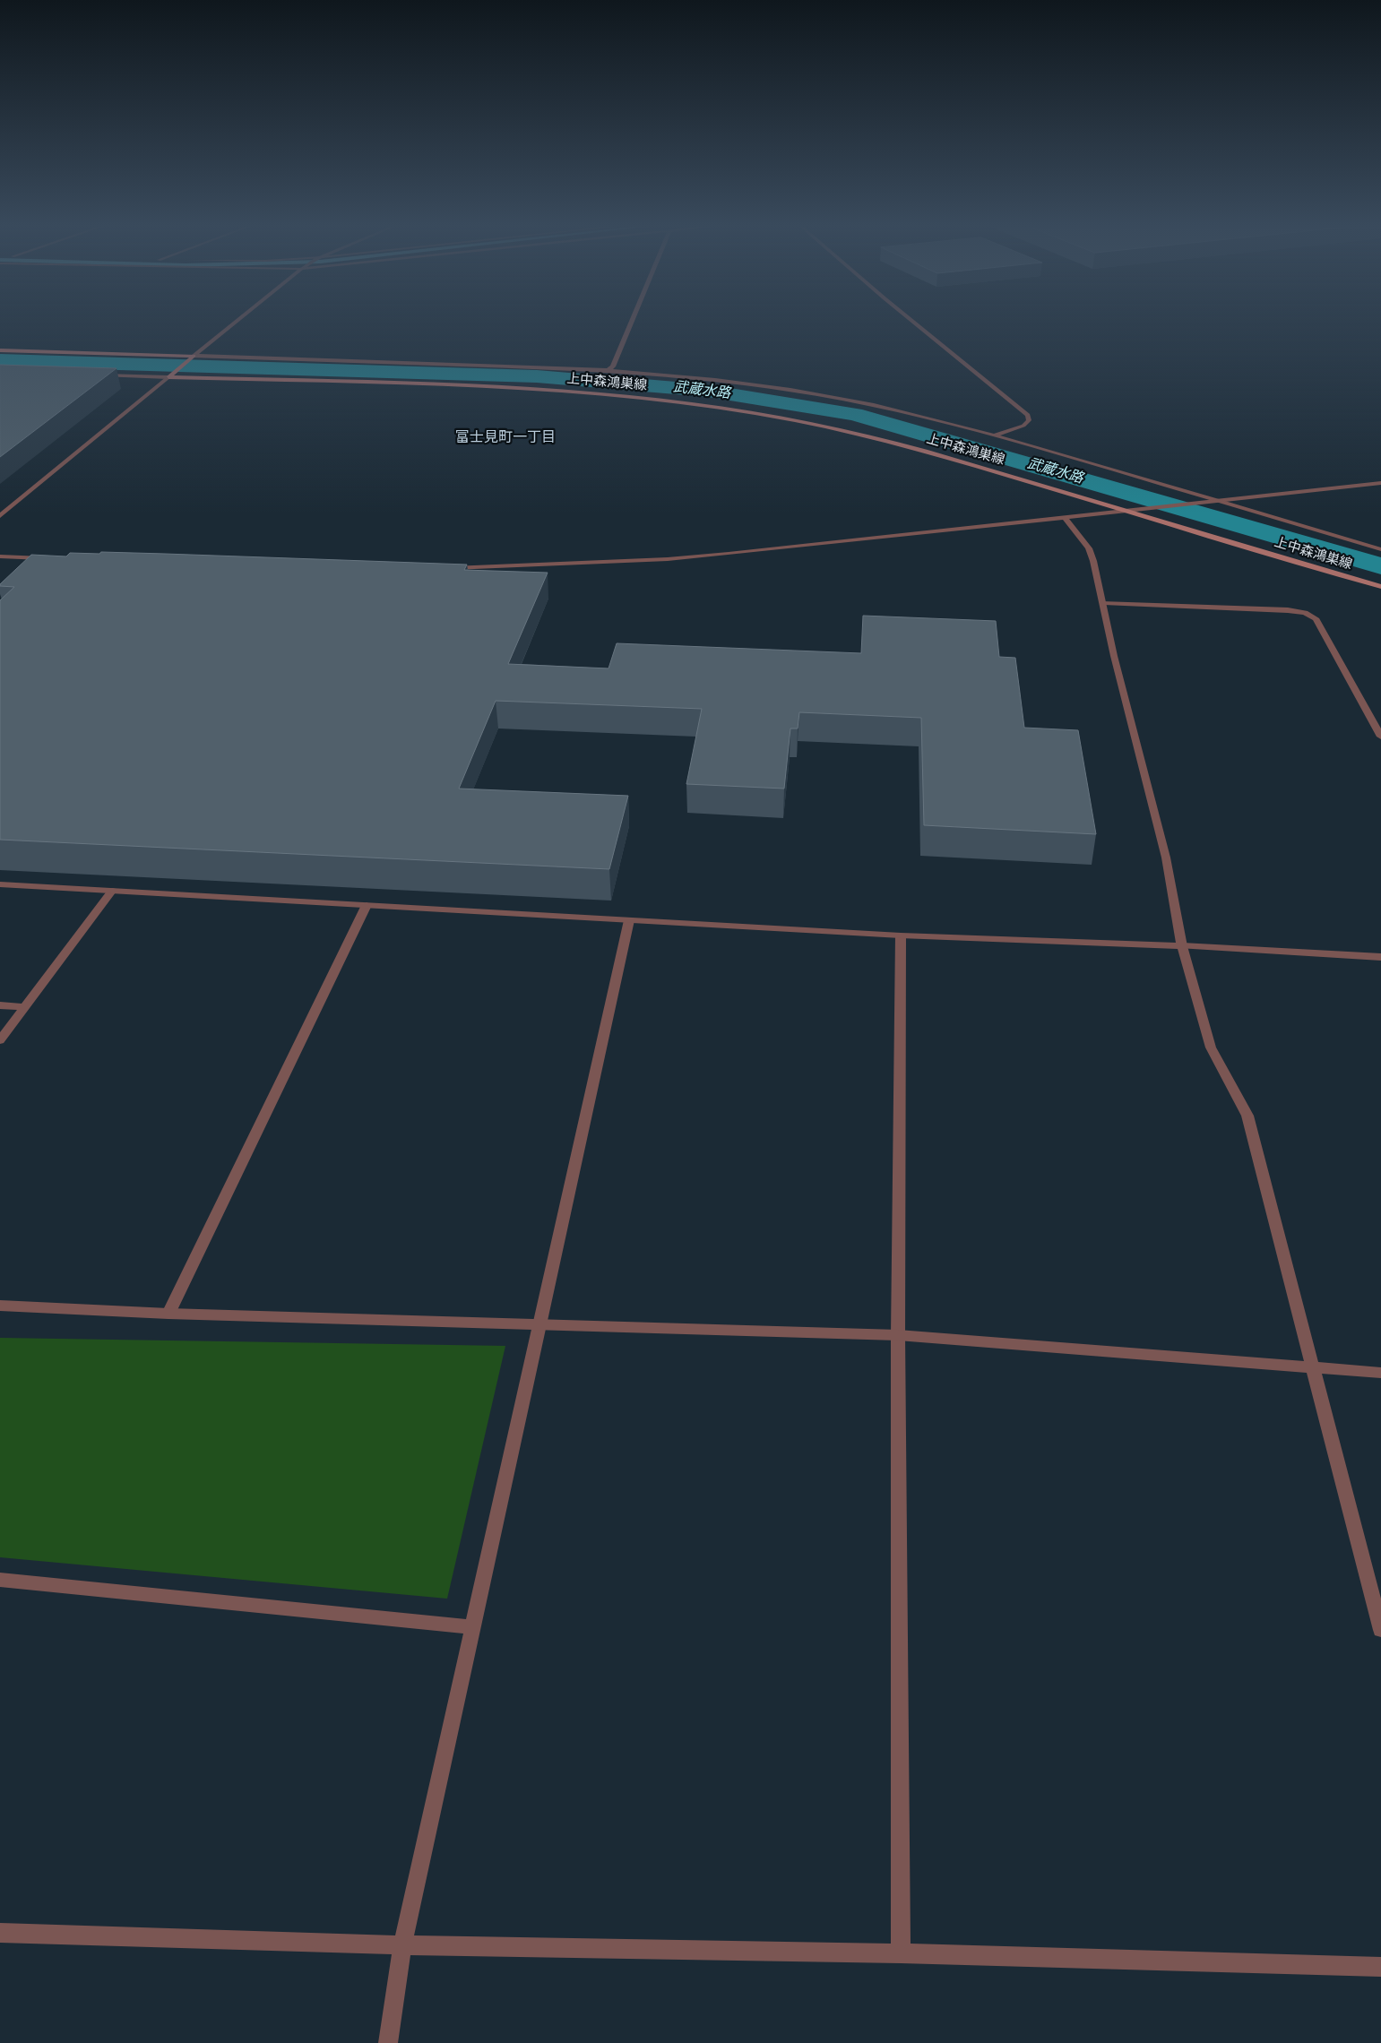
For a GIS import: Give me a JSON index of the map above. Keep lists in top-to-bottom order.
{
  "streets": {
    "main road": ["上中森鴻巣線"]
  },
  "districts": ["富士見町一丁目"],
  "water": ["武蔵水路"]
}
